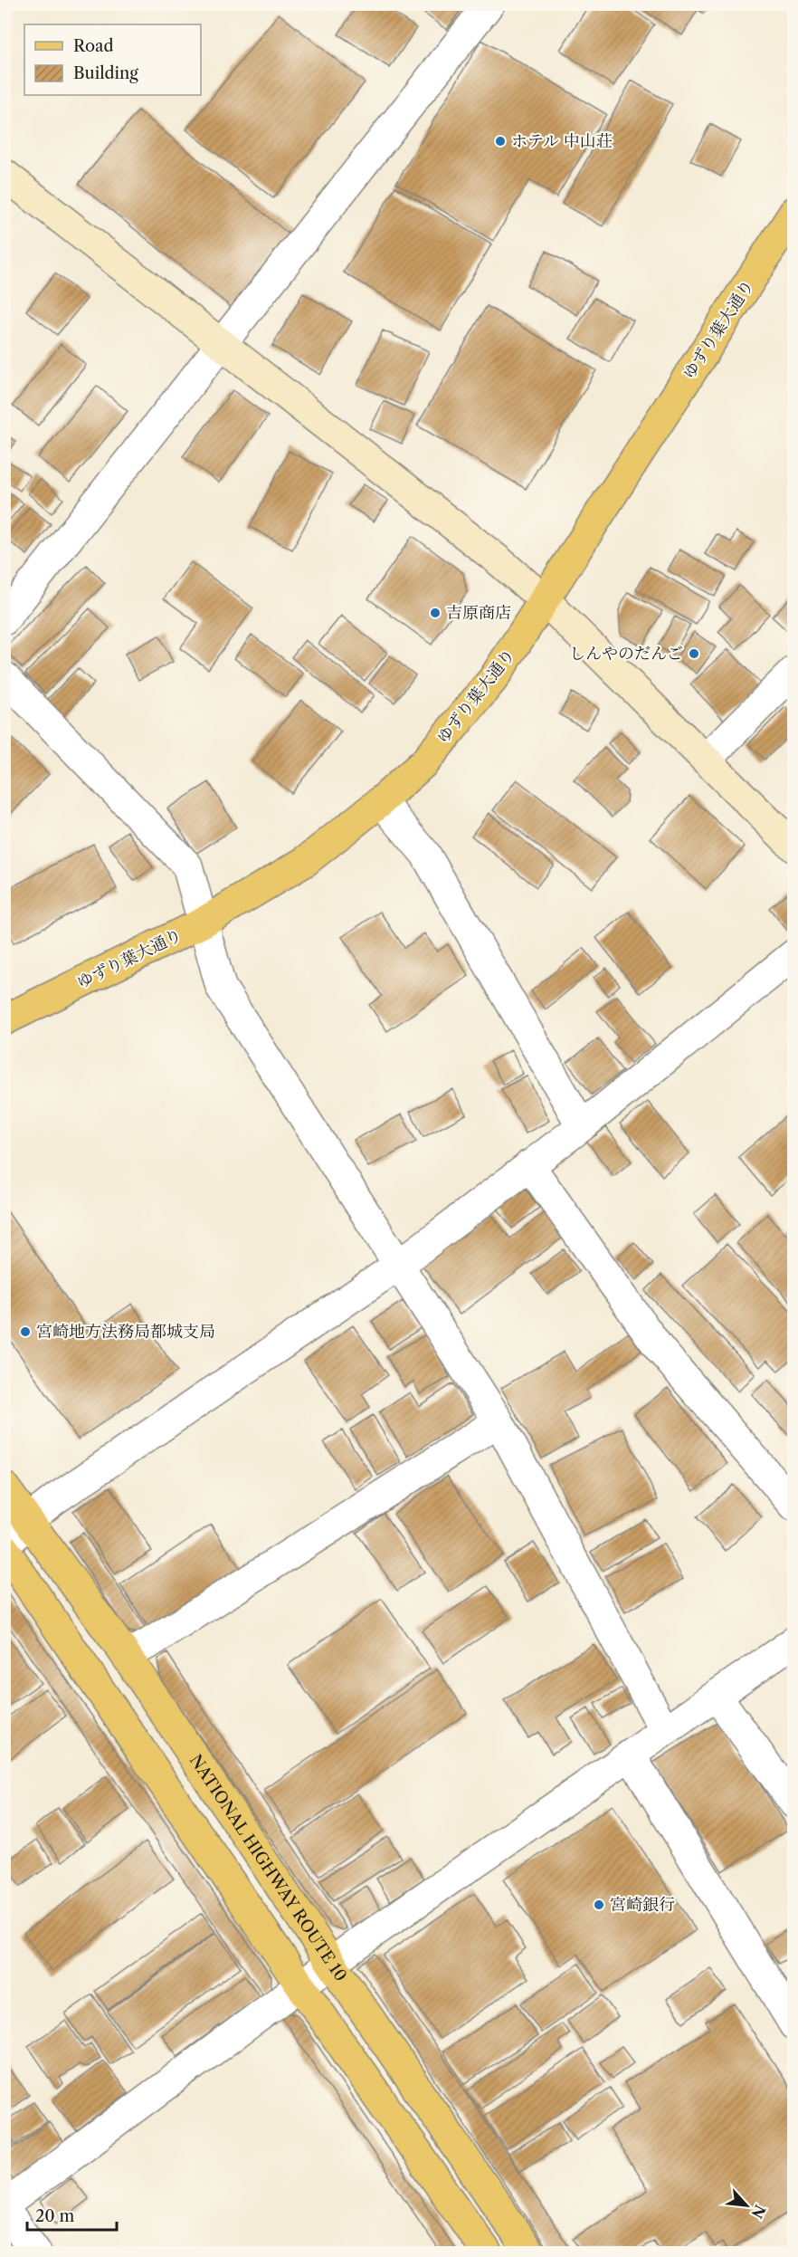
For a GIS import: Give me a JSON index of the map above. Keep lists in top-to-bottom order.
{
  "streets": {
    "main road": ["ゆずり葉大通り", "NATIONAL HIGHWAY ROUTE 10"]
  },
  "places": [
    "ホテル 中山荘",
    "吉原商店",
    "しんやのだんご",
    "宮崎地方法務局都城支局",
    "宮崎銀行"
  ],
  "legend": ["Road", "Building"],
  "scale_bar": "20 m",
  "north": "bottom right"
}
